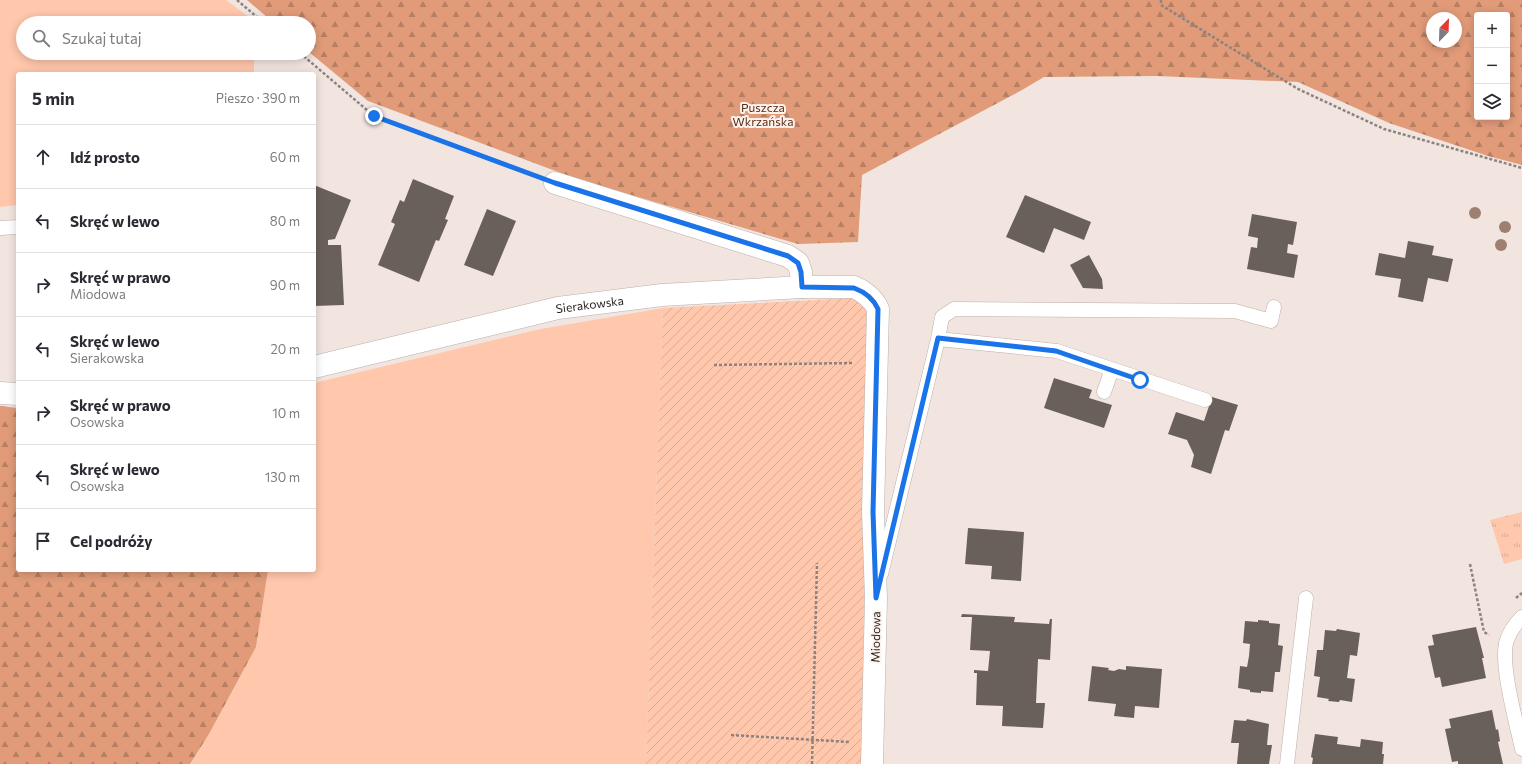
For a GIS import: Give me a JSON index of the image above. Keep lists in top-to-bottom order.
{
  "streets": {
    "street": ["Sierakowska", "Miodowa"]
  },
  "crossings": [
    ["Sierakowska", "Miodowa"]
  ],
  "parks": ["Puszcza Wkrzańska"],
  "north": "top right",
  "page": {
    "map_buttons": ["+", "−"],
    "search": "Szukaj tutaj",
    "heading": ["5 min", "Pieszo · 390 m"],
    "list": [
      ["Idź prosto", "60 m"],
      ["Skręć w lewo", "80 m"],
      ["Skręć w prawo", "Miodowa", "90 m"],
      ["Skręć w lewo", "Sierakowska", "20 m"],
      ["Skręć w prawo", "Osowska", "10 m"],
      ["Skręć w lewo", "Osowska", "130 m"],
      "Cel podróży"
    ]
  }
}
